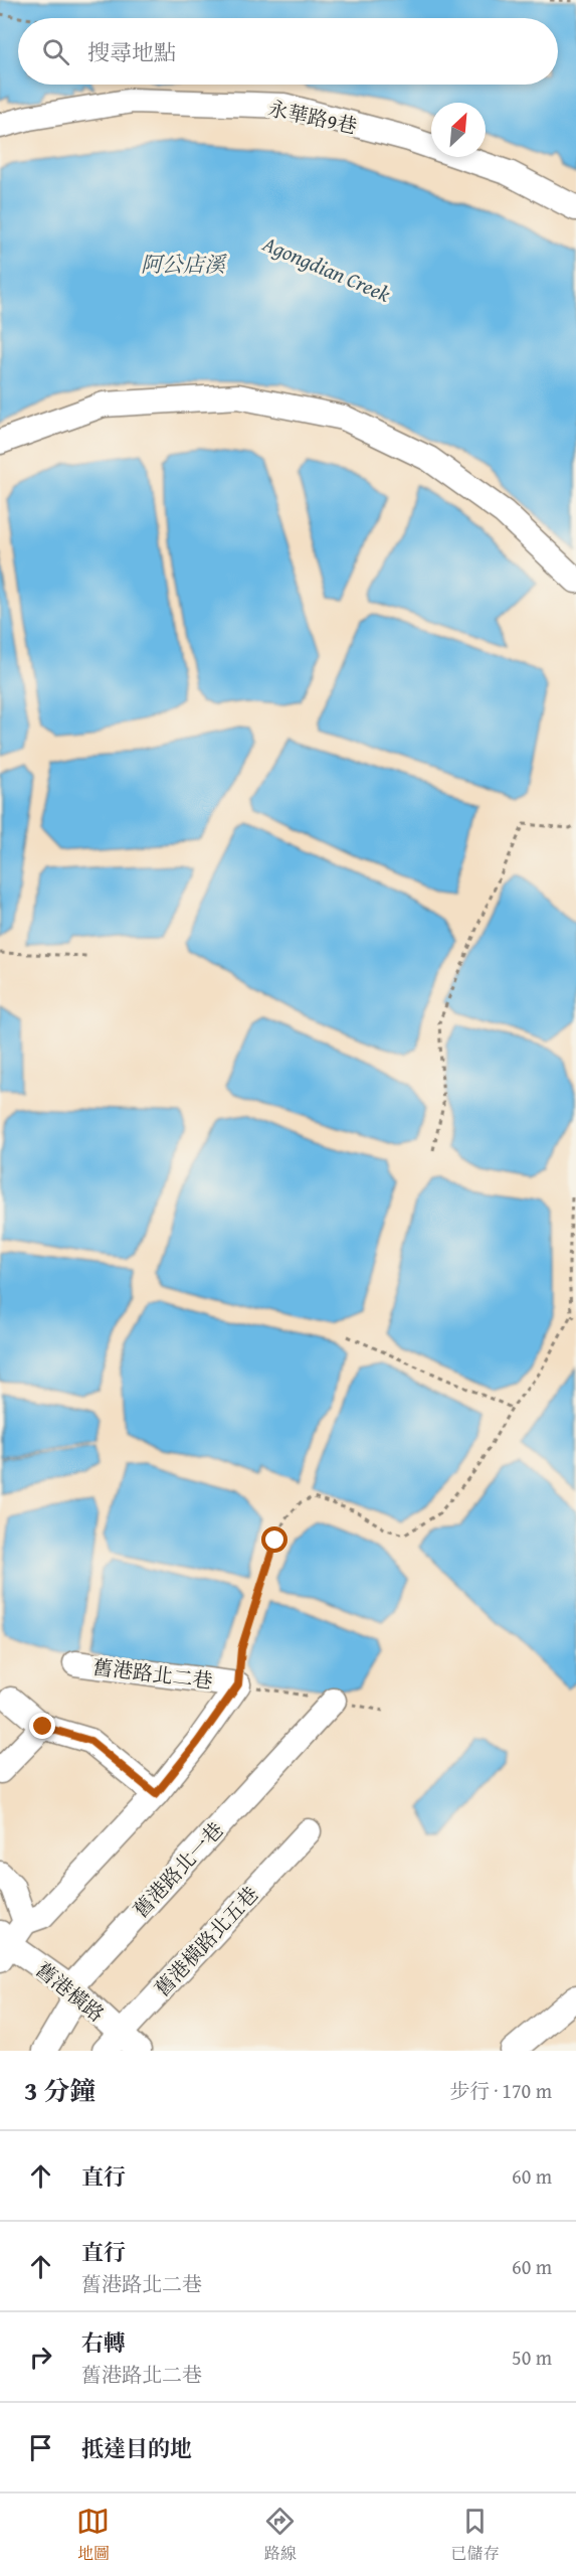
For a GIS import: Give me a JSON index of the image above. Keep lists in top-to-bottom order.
{
  "streets": {
    "street": [
      "永華路9巷",
      "舊港路北二巷",
      "舊港路北一巷",
      "舊港橫路北五巷",
      "舊港橫路"
    ]
  },
  "crossings": [
    ["舊港路北一巷", "舊港橫路"],
    ["舊港橫路北五巷", "舊港橫路"]
  ],
  "water": ["阿公店溪", "Agongdian Creek"],
  "north": "top right",
  "page": {
    "search": "搜尋地點",
    "heading": ["3 分鐘", "步行 · 170 m"],
    "list": [
      ["直行", "60 m"],
      ["直行", "舊港路北二巷", "60 m"],
      ["右轉", "舊港路北二巷", "50 m"],
      "抵達目的地"
    ],
    "nav": ["地圖", "路線", "已儲存"]
  }
}
